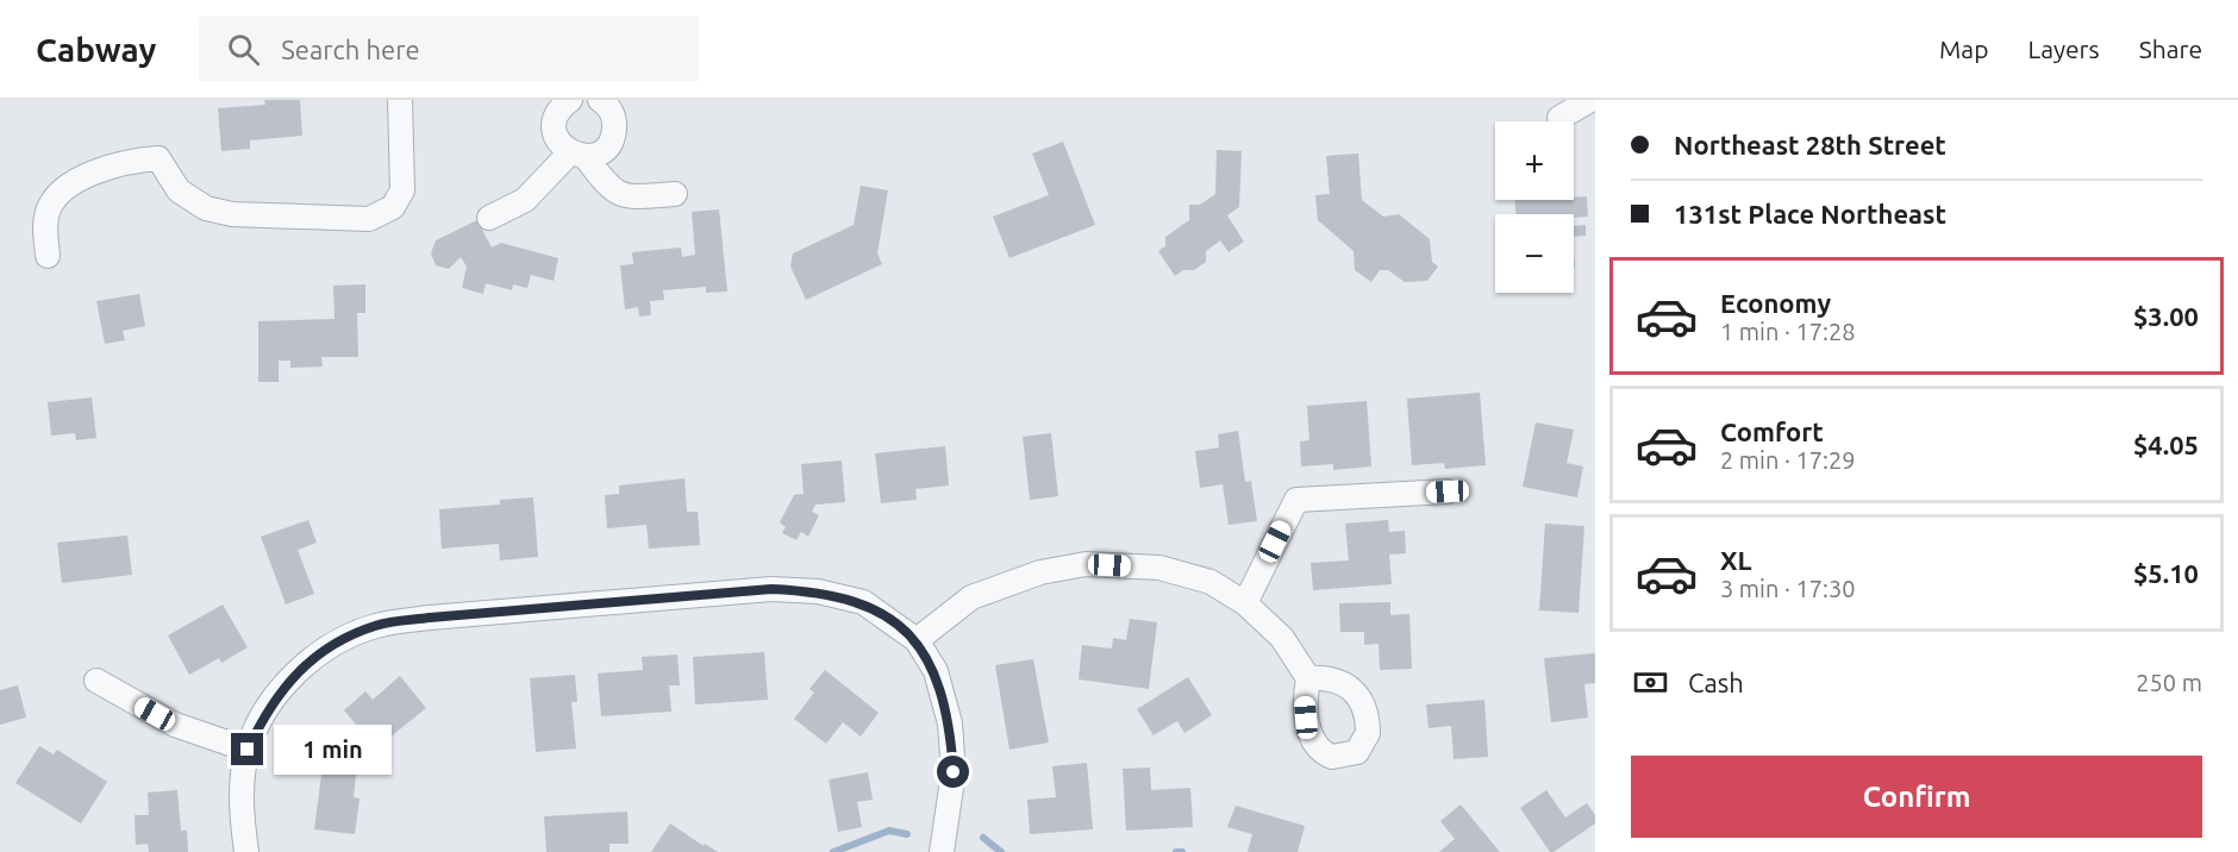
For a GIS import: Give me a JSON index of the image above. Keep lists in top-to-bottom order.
{
  "page": {
    "header": "Cabway",
    "search": "Search here",
    "nav": ["Map", "Layers", "Share"],
    "banner": ["Northeast 28th Street", "131st Place Northeast"],
    "map_buttons": ["+", "−"],
    "list": [
      {
        "name": "Economy",
        "note": "1 min · 17:28",
        "value": "$3.00"
      },
      {
        "name": "Comfort",
        "note": "2 min · 17:29",
        "value": "$4.05"
      },
      {
        "name": "XL",
        "note": "3 min · 17:30",
        "value": "$5.10"
      }
    ],
    "pay": ["Cash", "250 m"],
    "bubble": "1 min",
    "buttons": "Confirm"
  }
}
